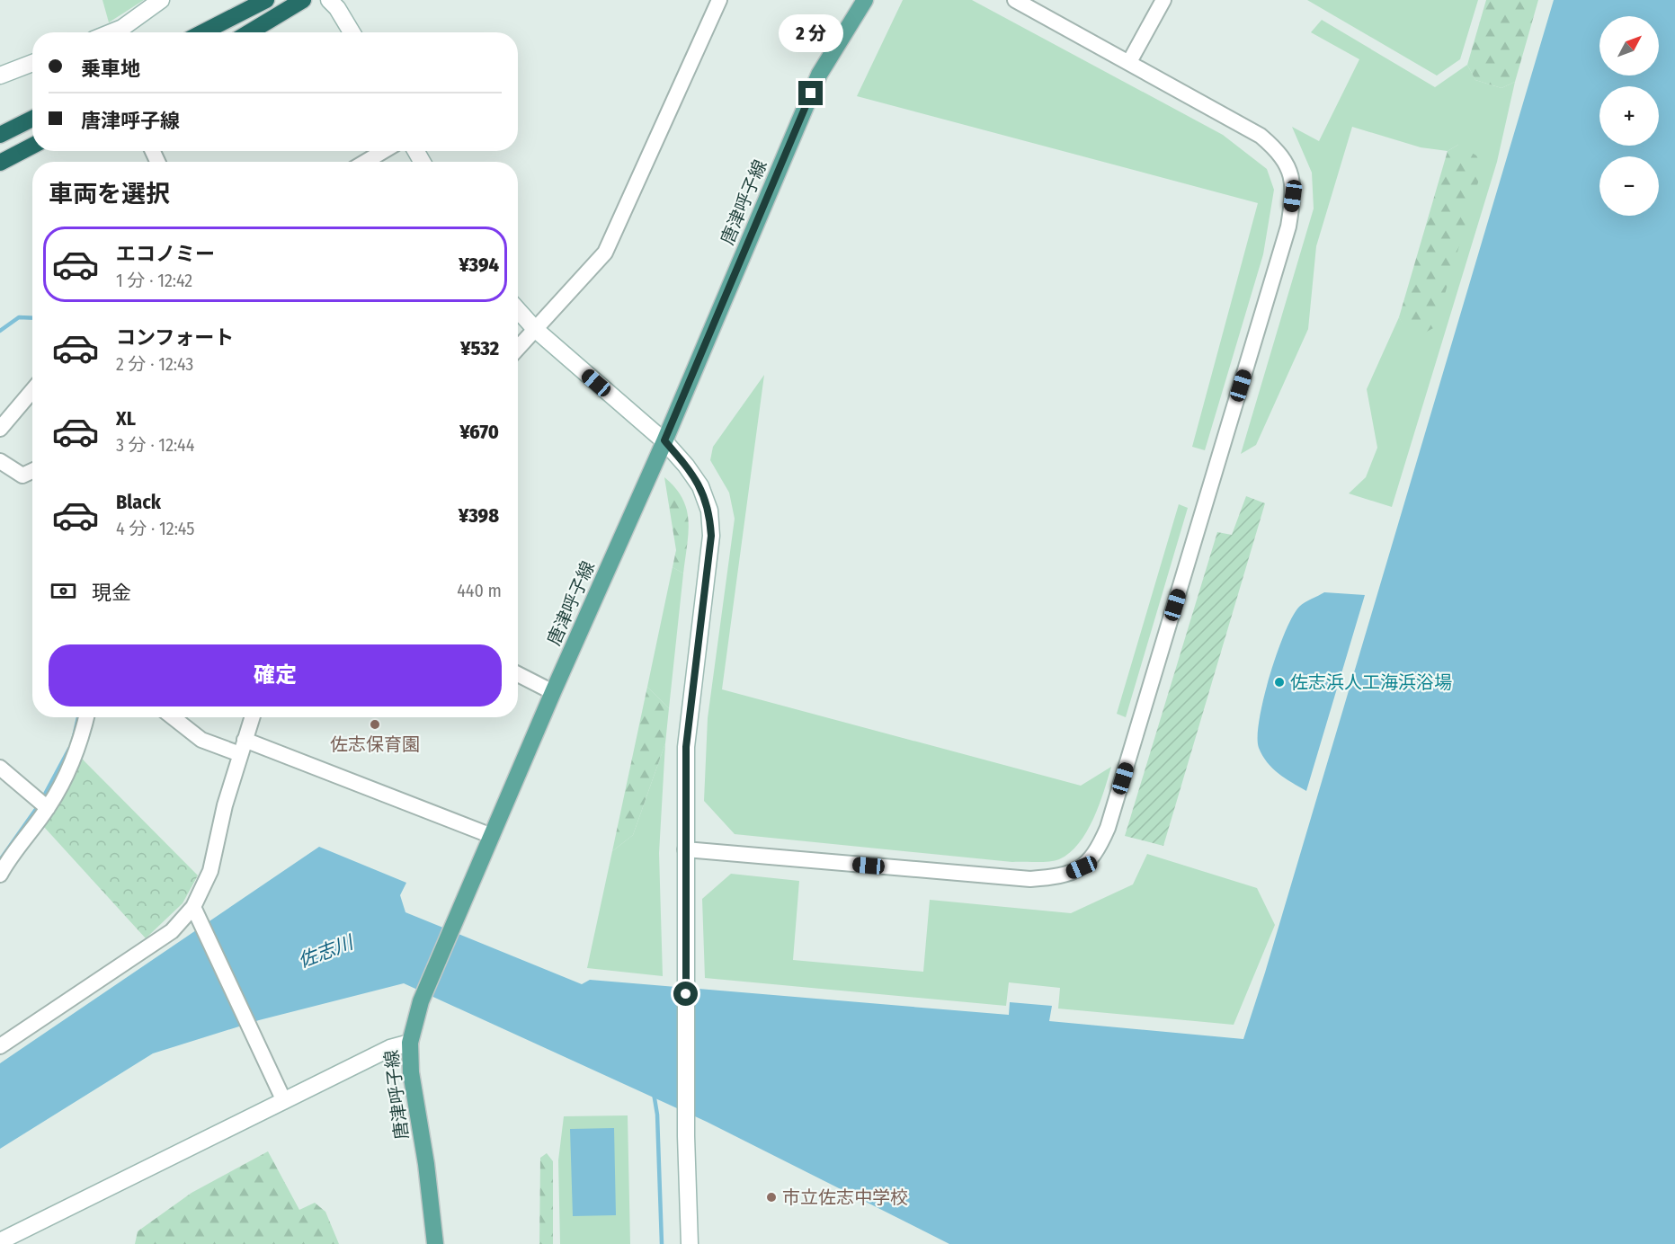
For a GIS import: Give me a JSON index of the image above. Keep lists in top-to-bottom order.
{
  "streets": {
    "main road": ["唐津呼子線"]
  },
  "water": ["佐志川"],
  "places": ["佐志浜人工海浜浴場", "佐志保育園", "市立佐志中学校"],
  "north": "top right",
  "page": {
    "bubble": "2 分",
    "map_buttons": ["+", "−"],
    "banner": ["乗車地", "唐津呼子線"],
    "heading": "車両を選択",
    "list": [
      {
        "name": "エコノミー",
        "note": "1 分 · 12:42",
        "value": "¥394"
      },
      {
        "name": "コンフォート",
        "note": "2 分 · 12:43",
        "value": "¥532"
      },
      {
        "name": "XL",
        "note": "3 分 · 12:44",
        "value": "¥670"
      },
      {
        "name": "Black",
        "note": "4 分 · 12:45",
        "value": "¥398"
      }
    ],
    "pay": ["現金", "440 m"],
    "buttons": "確定"
  }
}
